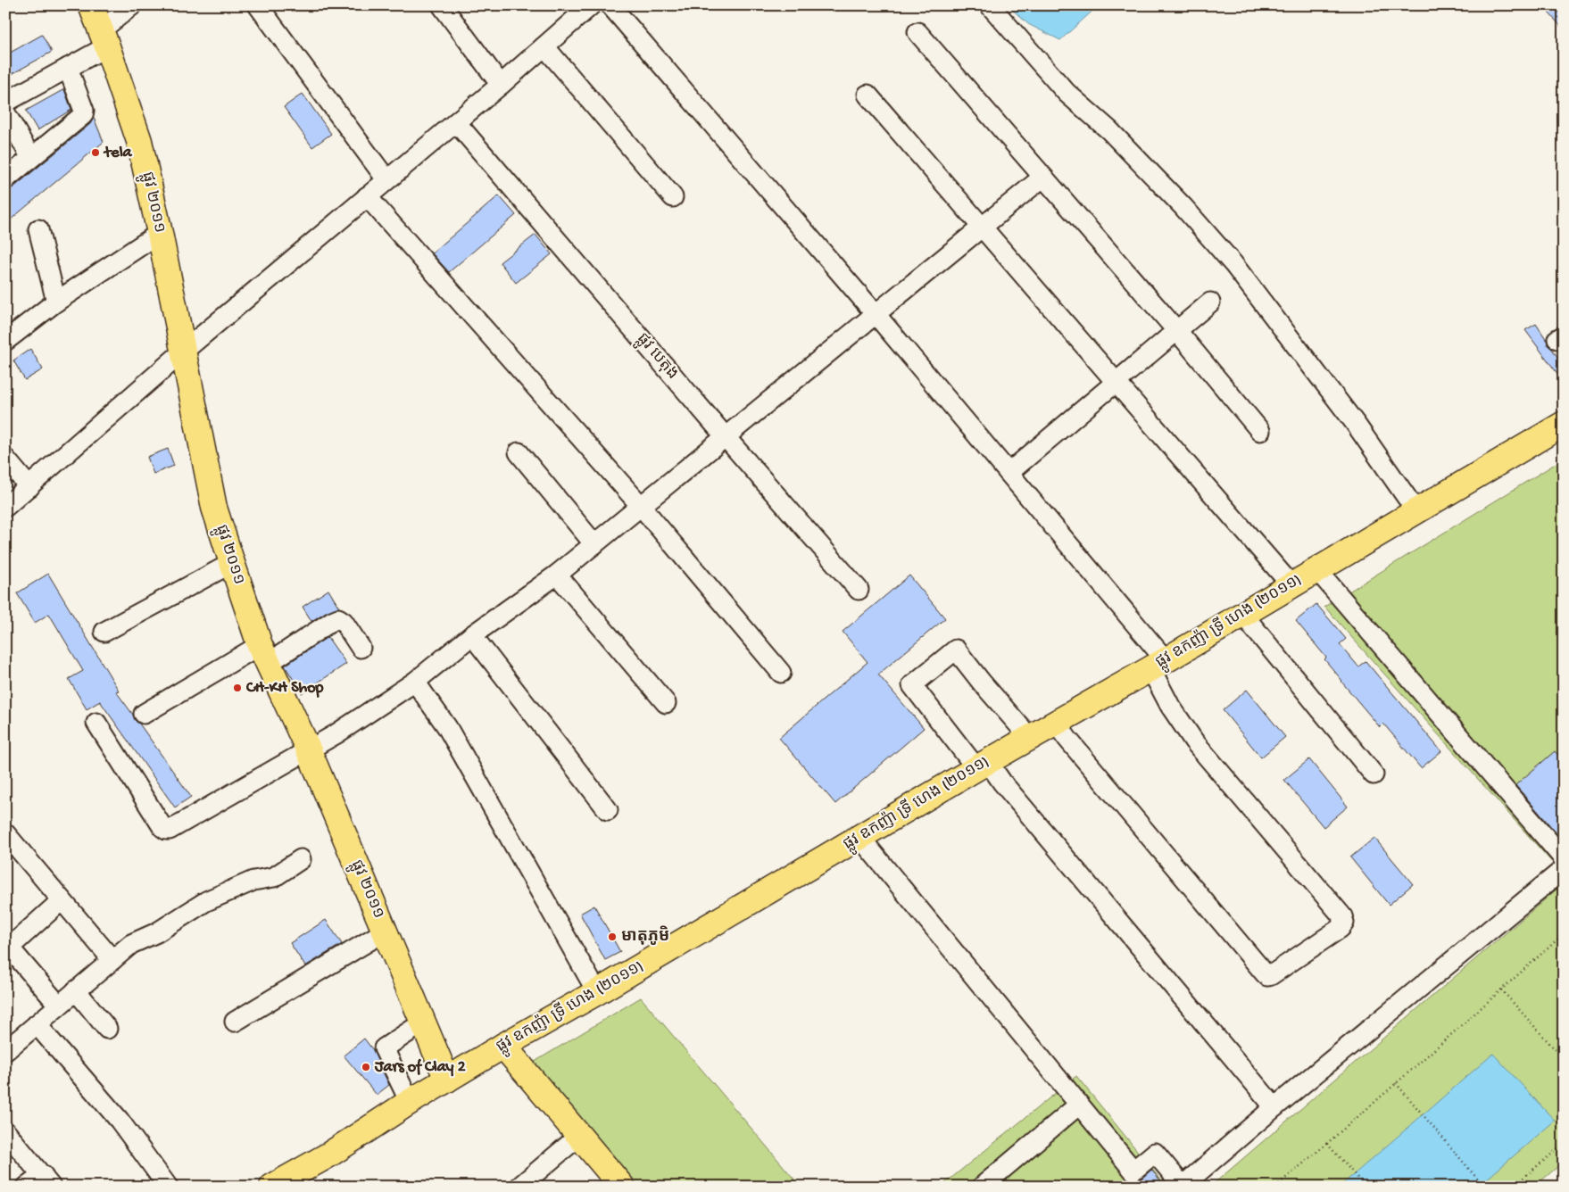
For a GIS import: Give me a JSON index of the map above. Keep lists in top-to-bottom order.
{
  "streets": {
    "main road": ["ផ្លូវ ២០១១", "ផ្លូវ ឧកញ៉ា ទ្រី ហេង (២០១១)"],
    "street": ["ផ្លូវ បេតុង"]
  },
  "crossings": [
    ["ផ្លូវ ២០១១", "ផ្លូវ ឧកញ៉ា ទ្រី ហេង (២០១១)"]
  ],
  "places": [
    "tela",
    "CH-KH Shop",
    "មាតុភូមិ",
    "Jars of Clay 2"
  ]
}
